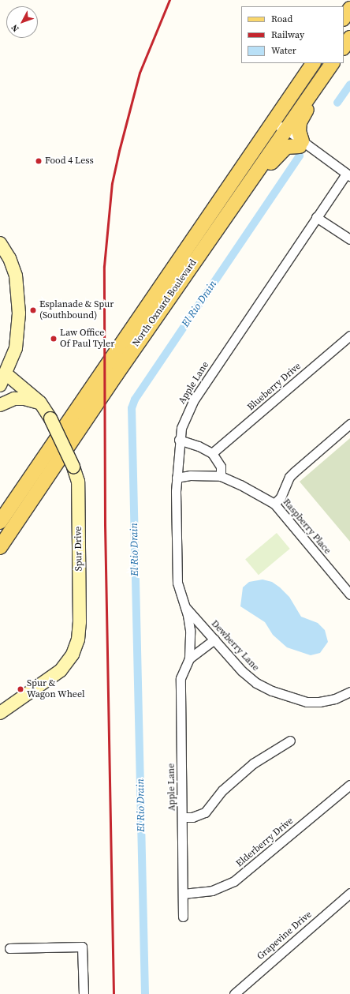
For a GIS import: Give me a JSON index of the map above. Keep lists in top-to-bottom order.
{
  "streets": {
    "main road": ["North Oxnard Boulevard"],
    "street": [
      "Apple Lane",
      "Blueberry Drive",
      "Raspberry Place",
      "Spur Drive",
      "Dewberry Lane",
      "Elderberry Drive",
      "Grapevine Drive"
    ]
  },
  "crossings": [
    ["Apple Lane", "Raspberry Place"],
    ["Apple Lane", "Dewberry Lane"],
    ["Apple Lane", "Elderberry Drive"]
  ],
  "water": ["El Rio Drain"],
  "places": [
    "Food 4 Less",
    "Esplanade & Spur (Southbound)",
    "Law Office Of Paul Tyler",
    "Spur & Wagon Wheel"
  ],
  "legend": ["Road", "Railway", "Water"],
  "north": "bottom left"
}
